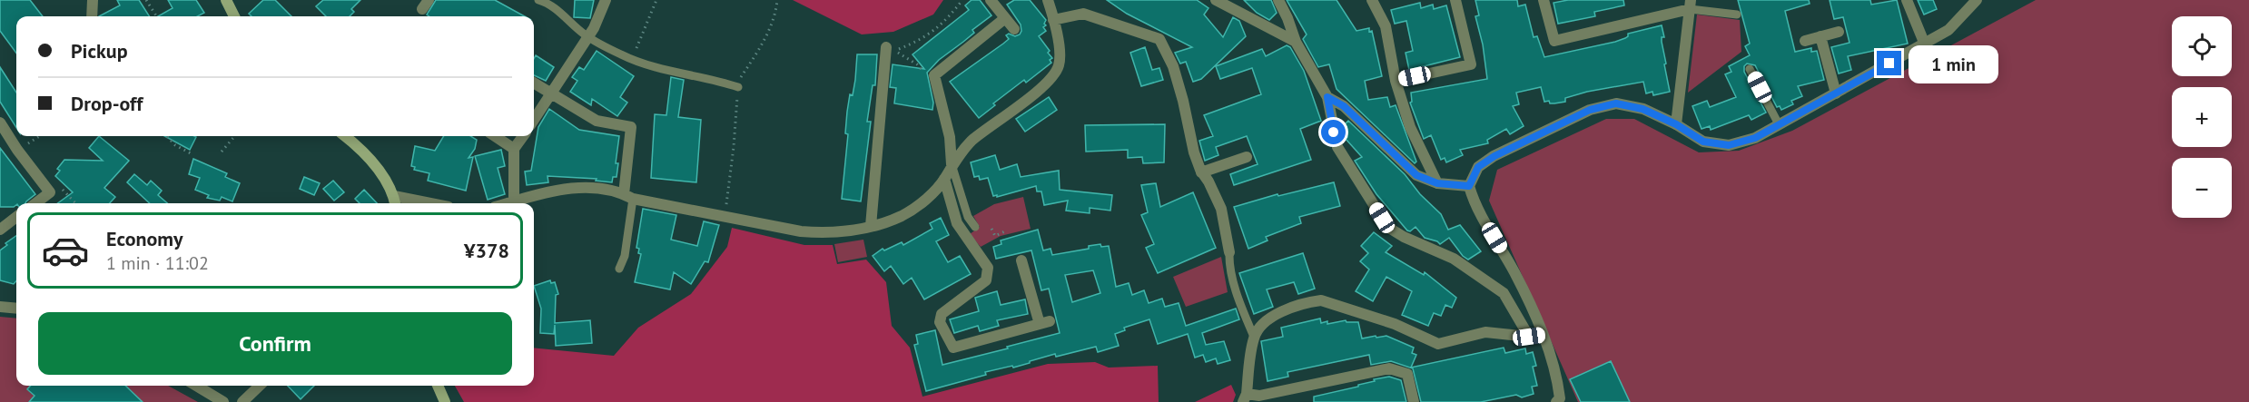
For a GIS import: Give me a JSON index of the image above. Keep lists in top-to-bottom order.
{
  "page": {
    "map_buttons": ["+", "−"],
    "banner": ["Pickup", "Drop-off"],
    "bubble": "1 min",
    "list": [
      {
        "name": "Economy",
        "note": "1 min · 11:02",
        "value": "¥378"
      }
    ],
    "buttons": "Confirm"
  }
}
